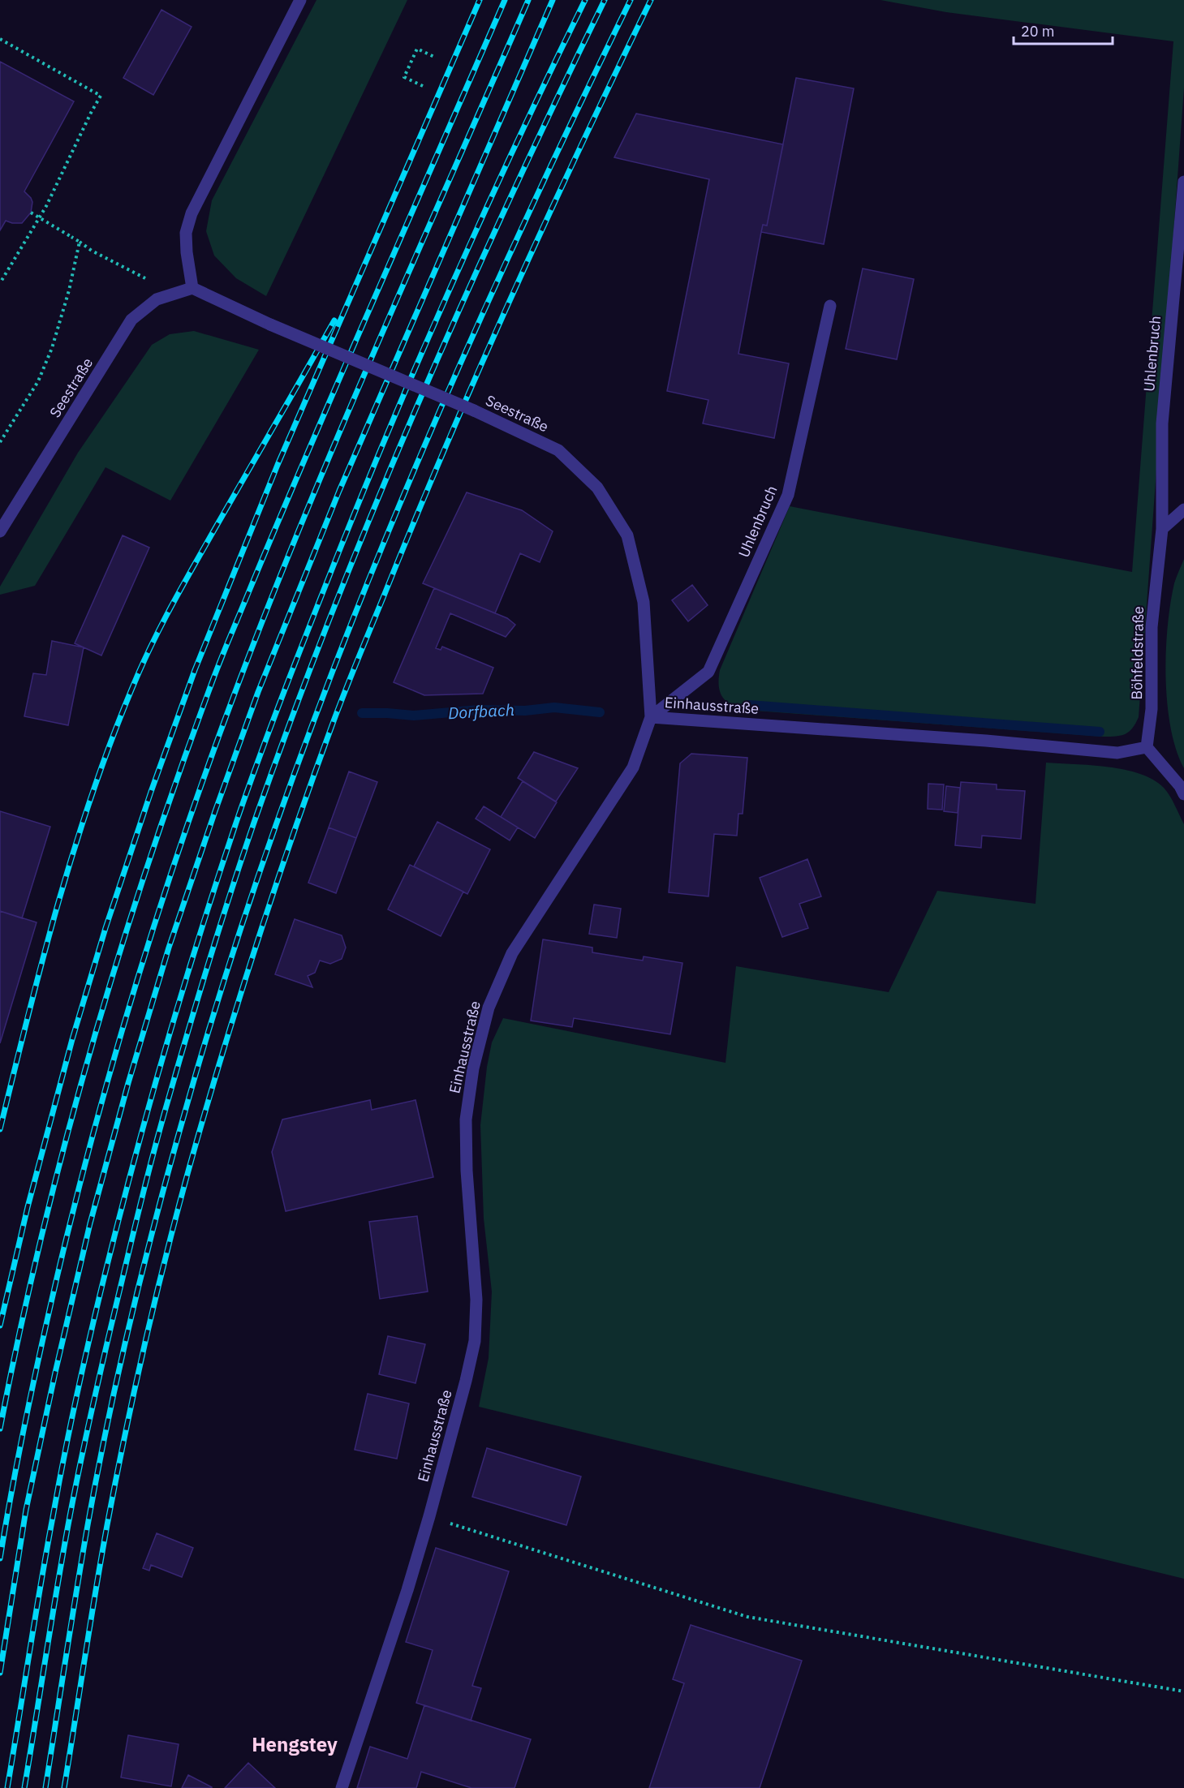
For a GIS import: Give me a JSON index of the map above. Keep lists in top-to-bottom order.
{
  "streets": {
    "street": [
      "Uhlenbruch",
      "Seestraße",
      "Böhfeldstraße",
      "Einhausstraße"
    ]
  },
  "crossings": [
    ["Uhlenbruch", "Seestraße"],
    ["Uhlenbruch", "Böhfeldstraße"],
    ["Uhlenbruch", "Einhausstraße"],
    ["Seestraße", "Einhausstraße"],
    ["Böhfeldstraße", "Einhausstraße"]
  ],
  "districts": ["Hengstey"],
  "water": ["Dorfbach"],
  "scale_bar": "20 m"
}
